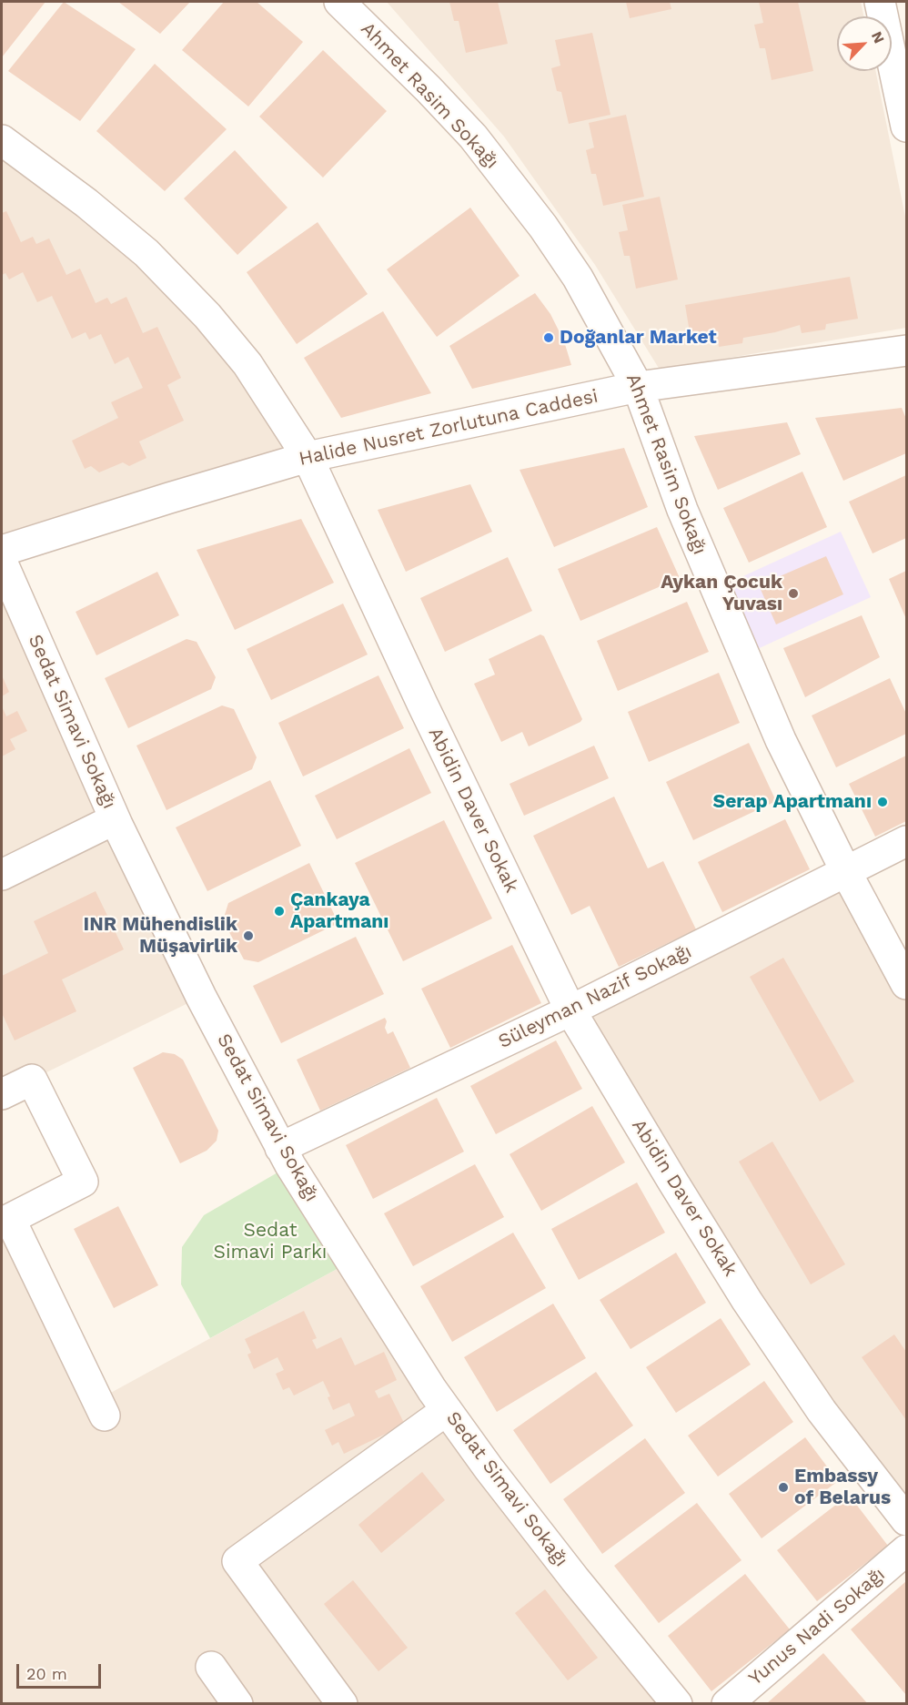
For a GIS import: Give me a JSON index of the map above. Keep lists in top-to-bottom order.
{
  "streets": {
    "street": [
      "Ahmet Rasim Sokağı",
      "Halide Nusret Zorlutuna Caddesi",
      "Sedat Simavi Sokağı",
      "Abidin Daver Sokak",
      "Süleyman Nazif Sokağı",
      "Yunus Nadi Sokağı"
    ]
  },
  "crossings": [
    ["Ahmet Rasim Sokağı", "Halide Nusret Zorlutuna Caddesi"],
    ["Ahmet Rasim Sokağı", "Süleyman Nazif Sokağı"],
    ["Halide Nusret Zorlutuna Caddesi", "Abidin Daver Sokak"],
    ["Sedat Simavi Sokağı", "Süleyman Nazif Sokağı"],
    ["Abidin Daver Sokak", "Süleyman Nazif Sokağı"]
  ],
  "parks": ["Sedat Simavi Parkı"],
  "places": [
    "Doğanlar Market",
    "Aykan Çocuk Yuvası",
    "Serap Apartmanı",
    "Çankaya Apartmanı",
    "INR Mühendislik Müşavirlik",
    "Embassy of Belarus"
  ],
  "scale_bar": "20 m",
  "north": "top right"
}
